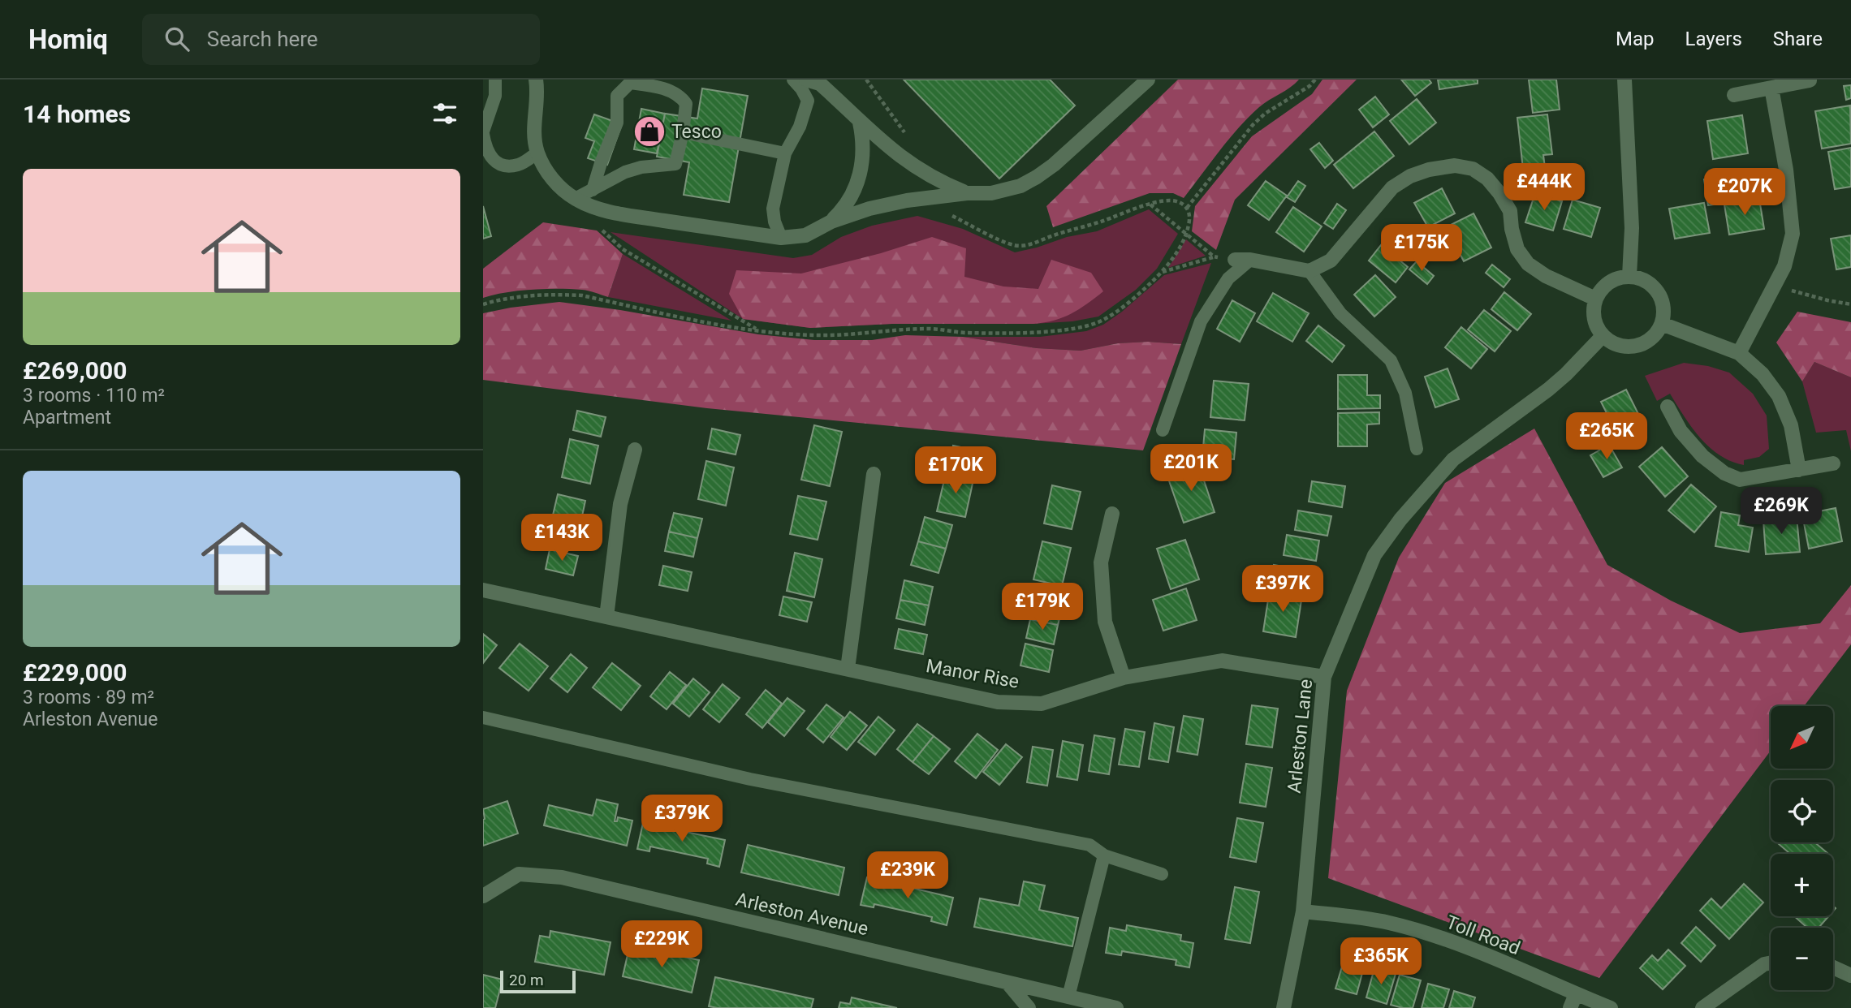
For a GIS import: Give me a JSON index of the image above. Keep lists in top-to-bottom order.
{
  "streets": {
    "street": [
      "Manor Rise",
      "Arleston Lane",
      "Arleston Avenue",
      "Toll Road"
    ]
  },
  "crossings": [
    ["Manor Rise", "Arleston Lane"],
    ["Arleston Lane", "Toll Road"]
  ],
  "places": {
    "shop": ["Tesco"]
  },
  "scale_bar": "20 m",
  "north": "bottom left",
  "page": {
    "header": "Homiq",
    "search": "Search here",
    "nav": ["Map", "Layers", "Share"],
    "heading": "14 homes",
    "list": [
      {
        "name": "£269,000",
        "note": "3 rooms · 110 m² · Apartment"
      },
      {
        "name": "£229,000",
        "note": "3 rooms · 89 m² · Arleston Avenue"
      }
    ],
    "price": [
      "£444K",
      "£207K",
      "£175K",
      "£265K",
      "£201K",
      "£170K",
      "£269K",
      "£143K",
      "£397K",
      "£179K",
      "£379K",
      "£239K",
      "£229K",
      "£365K"
    ],
    "map_buttons": ["+", "−"],
    "scale": "20 m"
  }
}
